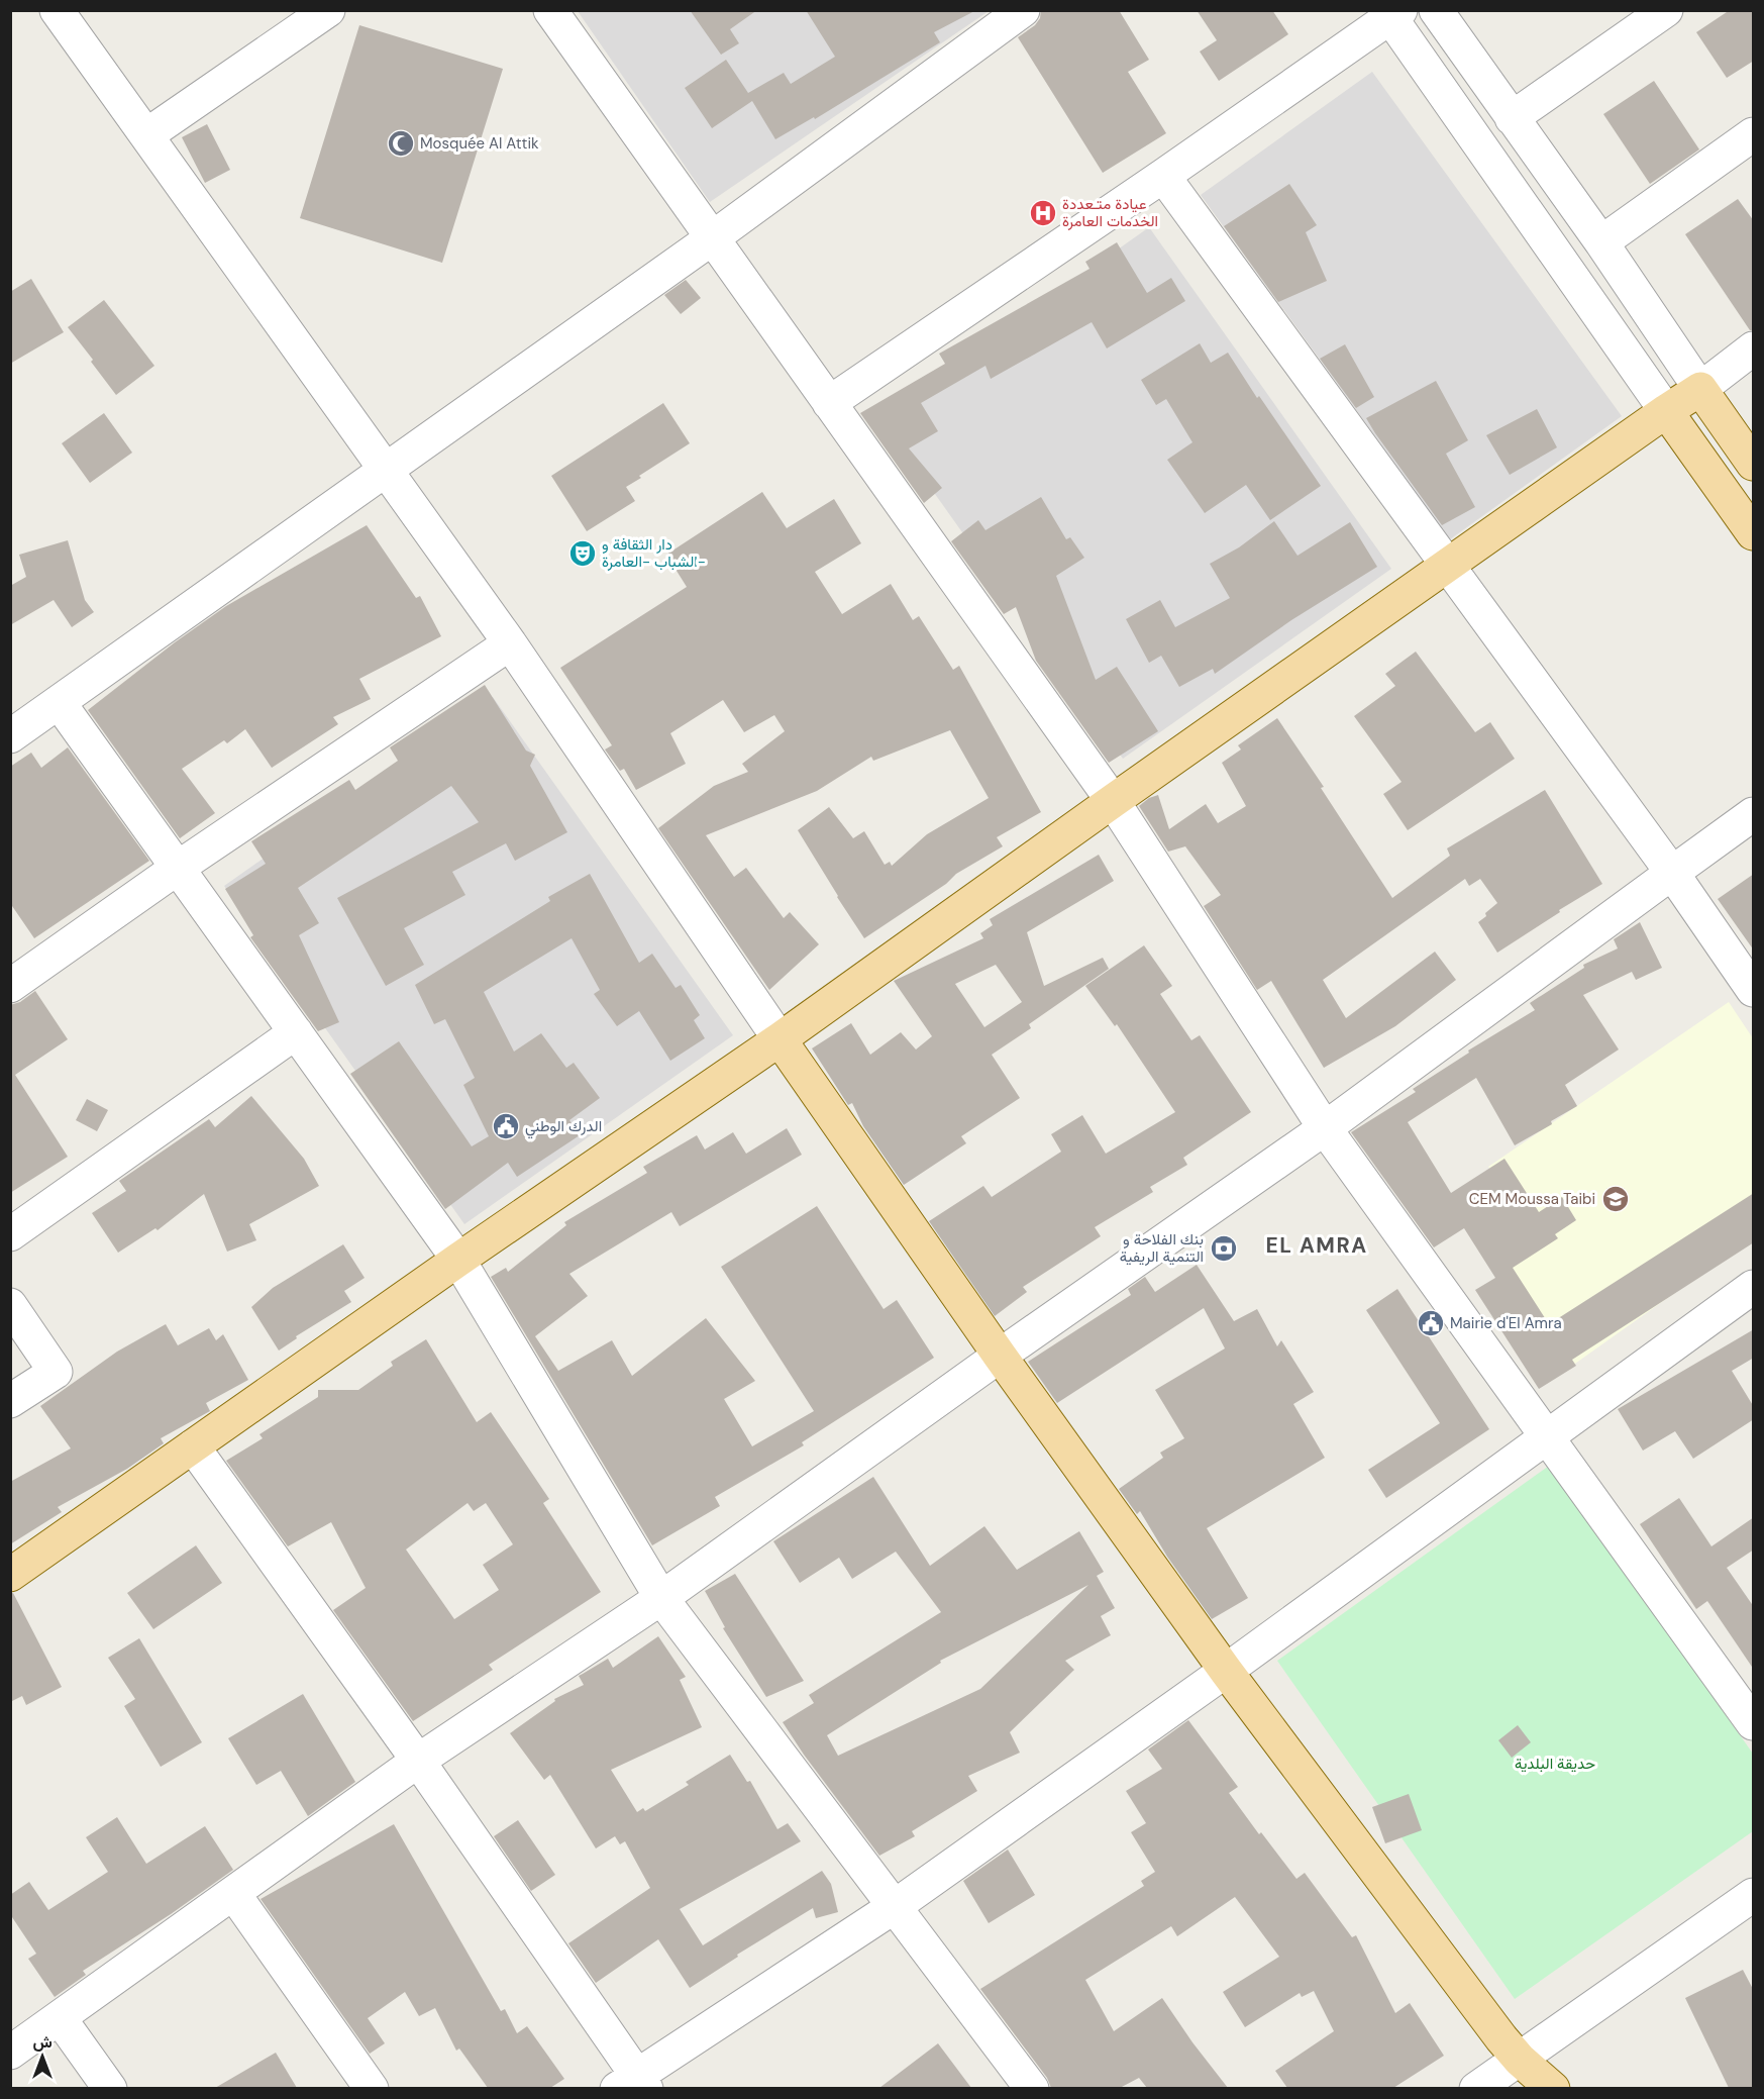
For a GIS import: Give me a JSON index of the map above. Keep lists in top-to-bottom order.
{
  "districts": ["EL AMRA"],
  "parks": ["حديقة البلدية"],
  "places": {
    "mosque": ["Mosquée Al Attik"],
    "hospital": ["عيادة متـعددة الخدمات العامرة"],
    "theatre": ["دار الثقافة و الشباب -العامرة-"],
    "public building": ["الدرك الوطني", "Mairie d'El Amra"],
    "school or university": ["CEM Moussa Taibi"],
    "bank": ["بنك الفلاحة و التنمية الريفية"]
  },
  "north": "top"
}
